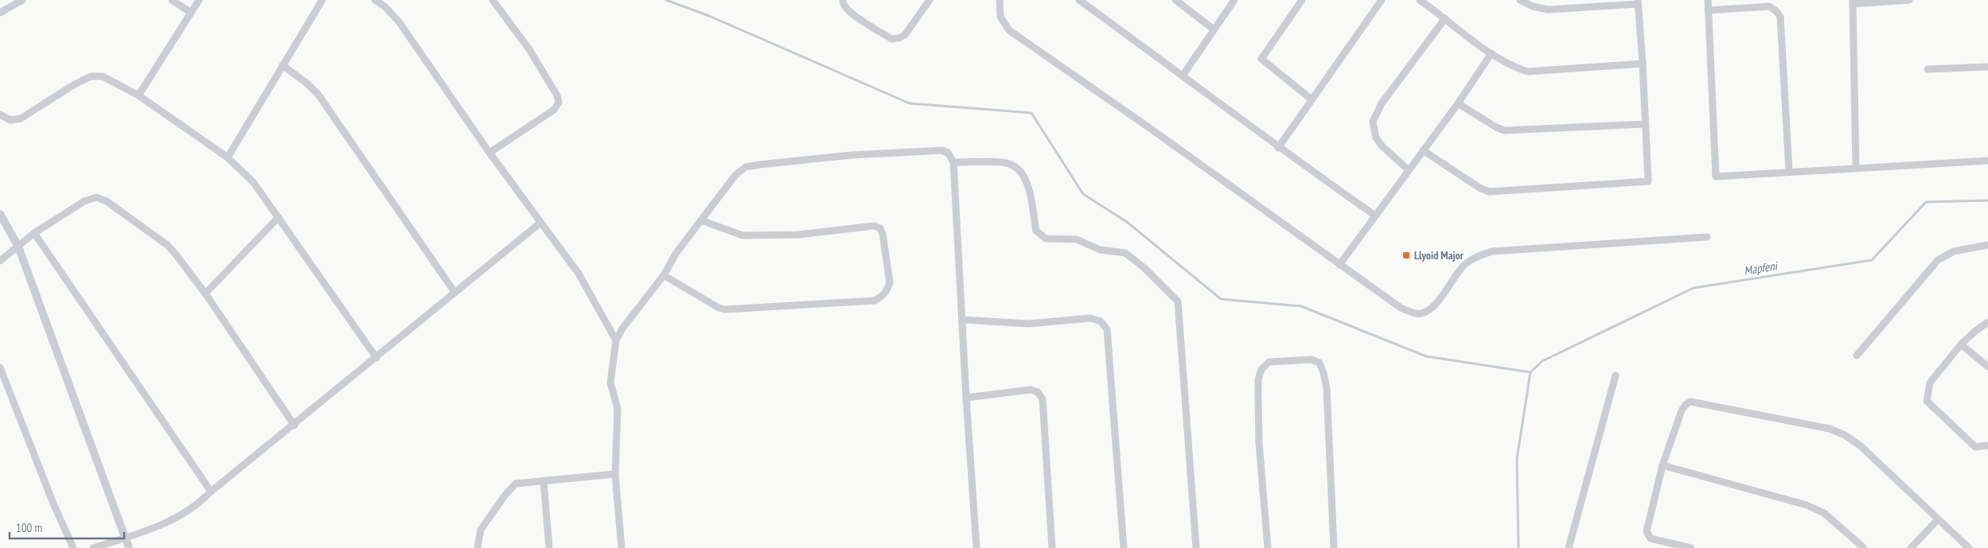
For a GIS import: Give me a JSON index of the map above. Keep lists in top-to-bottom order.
{
  "water": ["Mapfeni"],
  "places": {
    "transit": ["Llyoid Major"]
  },
  "scale_bar": "100 m"
}
